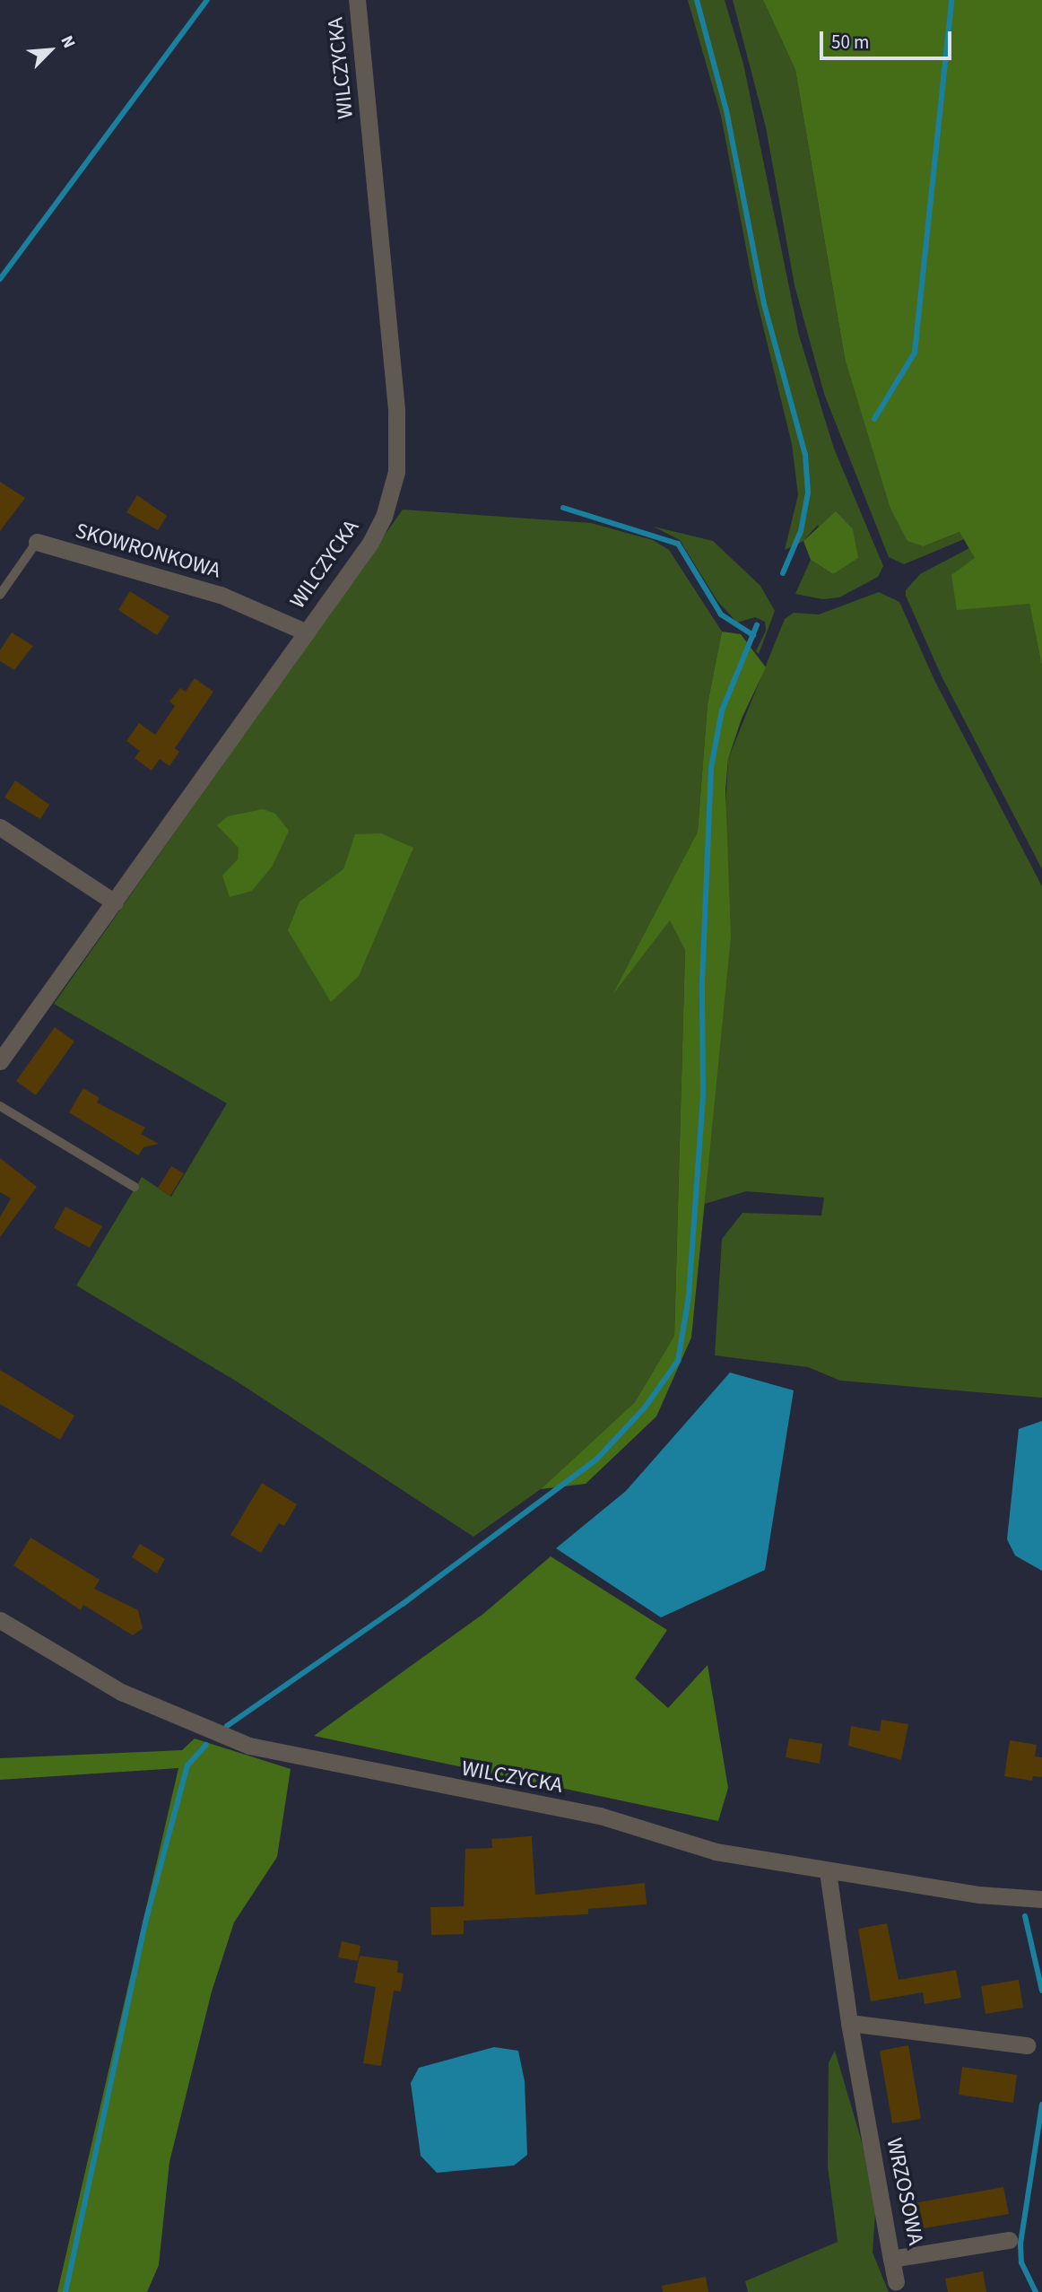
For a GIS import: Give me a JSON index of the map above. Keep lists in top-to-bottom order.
{
  "streets": {
    "street": ["WILCZYCKA", "SKOWRONKOWA", "WRZOSOWA"]
  },
  "crossings": [
    ["WILCZYCKA", "SKOWRONKOWA"],
    ["WILCZYCKA", "WRZOSOWA"]
  ],
  "scale_bar": "50 m",
  "north": "top right"
}
